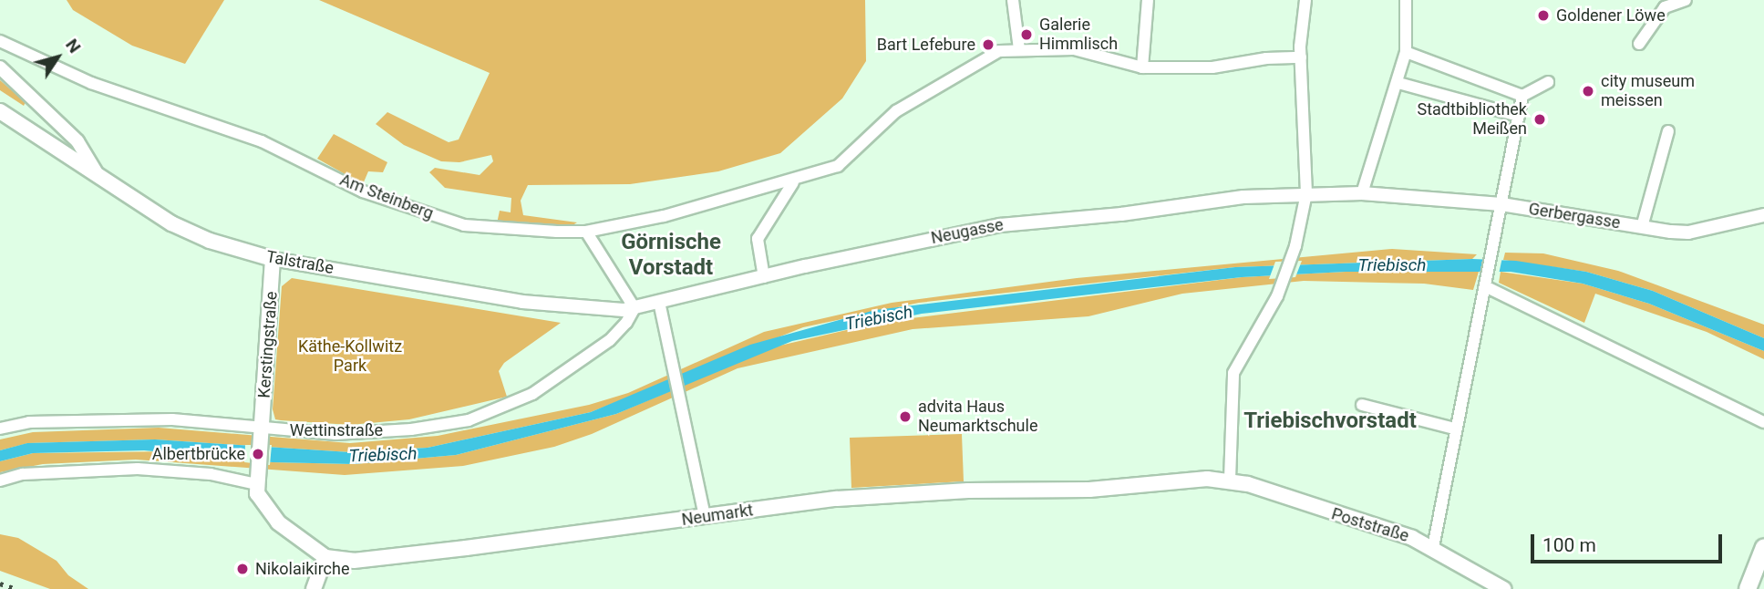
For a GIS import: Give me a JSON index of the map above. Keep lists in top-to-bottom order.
{
  "streets": {
    "main road": [
      "Talstraße",
      "Kerstingstraße",
      "Neumarkt",
      "Poststraße"
    ],
    "street": [
      "Am Steinberg",
      "Gerbergasse",
      "Neugasse",
      "Wettinstraße"
    ]
  },
  "crossings": [
    ["Gerbergasse", "Neugasse"],
    ["Neugasse", "Talstraße"],
    ["Neugasse", "Wettinstraße"],
    ["Talstraße", "Kerstingstraße"],
    ["Talstraße", "Wettinstraße"],
    ["Kerstingstraße", "Wettinstraße"],
    ["Neumarkt", "Poststraße"]
  ],
  "districts": ["Görnische Vorstadt", "Triebischvorstadt"],
  "water": ["Triebisch"],
  "parks": ["Käthe-Kollwitz Park"],
  "places": [
    "Goldener Löwe",
    "Galerie Himmlisch",
    "Bart Lefebure",
    "city museum meissen",
    "Stadtbibliothek Meißen",
    "advita Haus Neumarktschule",
    "Albertbrücke",
    "Nikolaikirche"
  ],
  "scale_bar": "100 m",
  "north": "top right"
}
